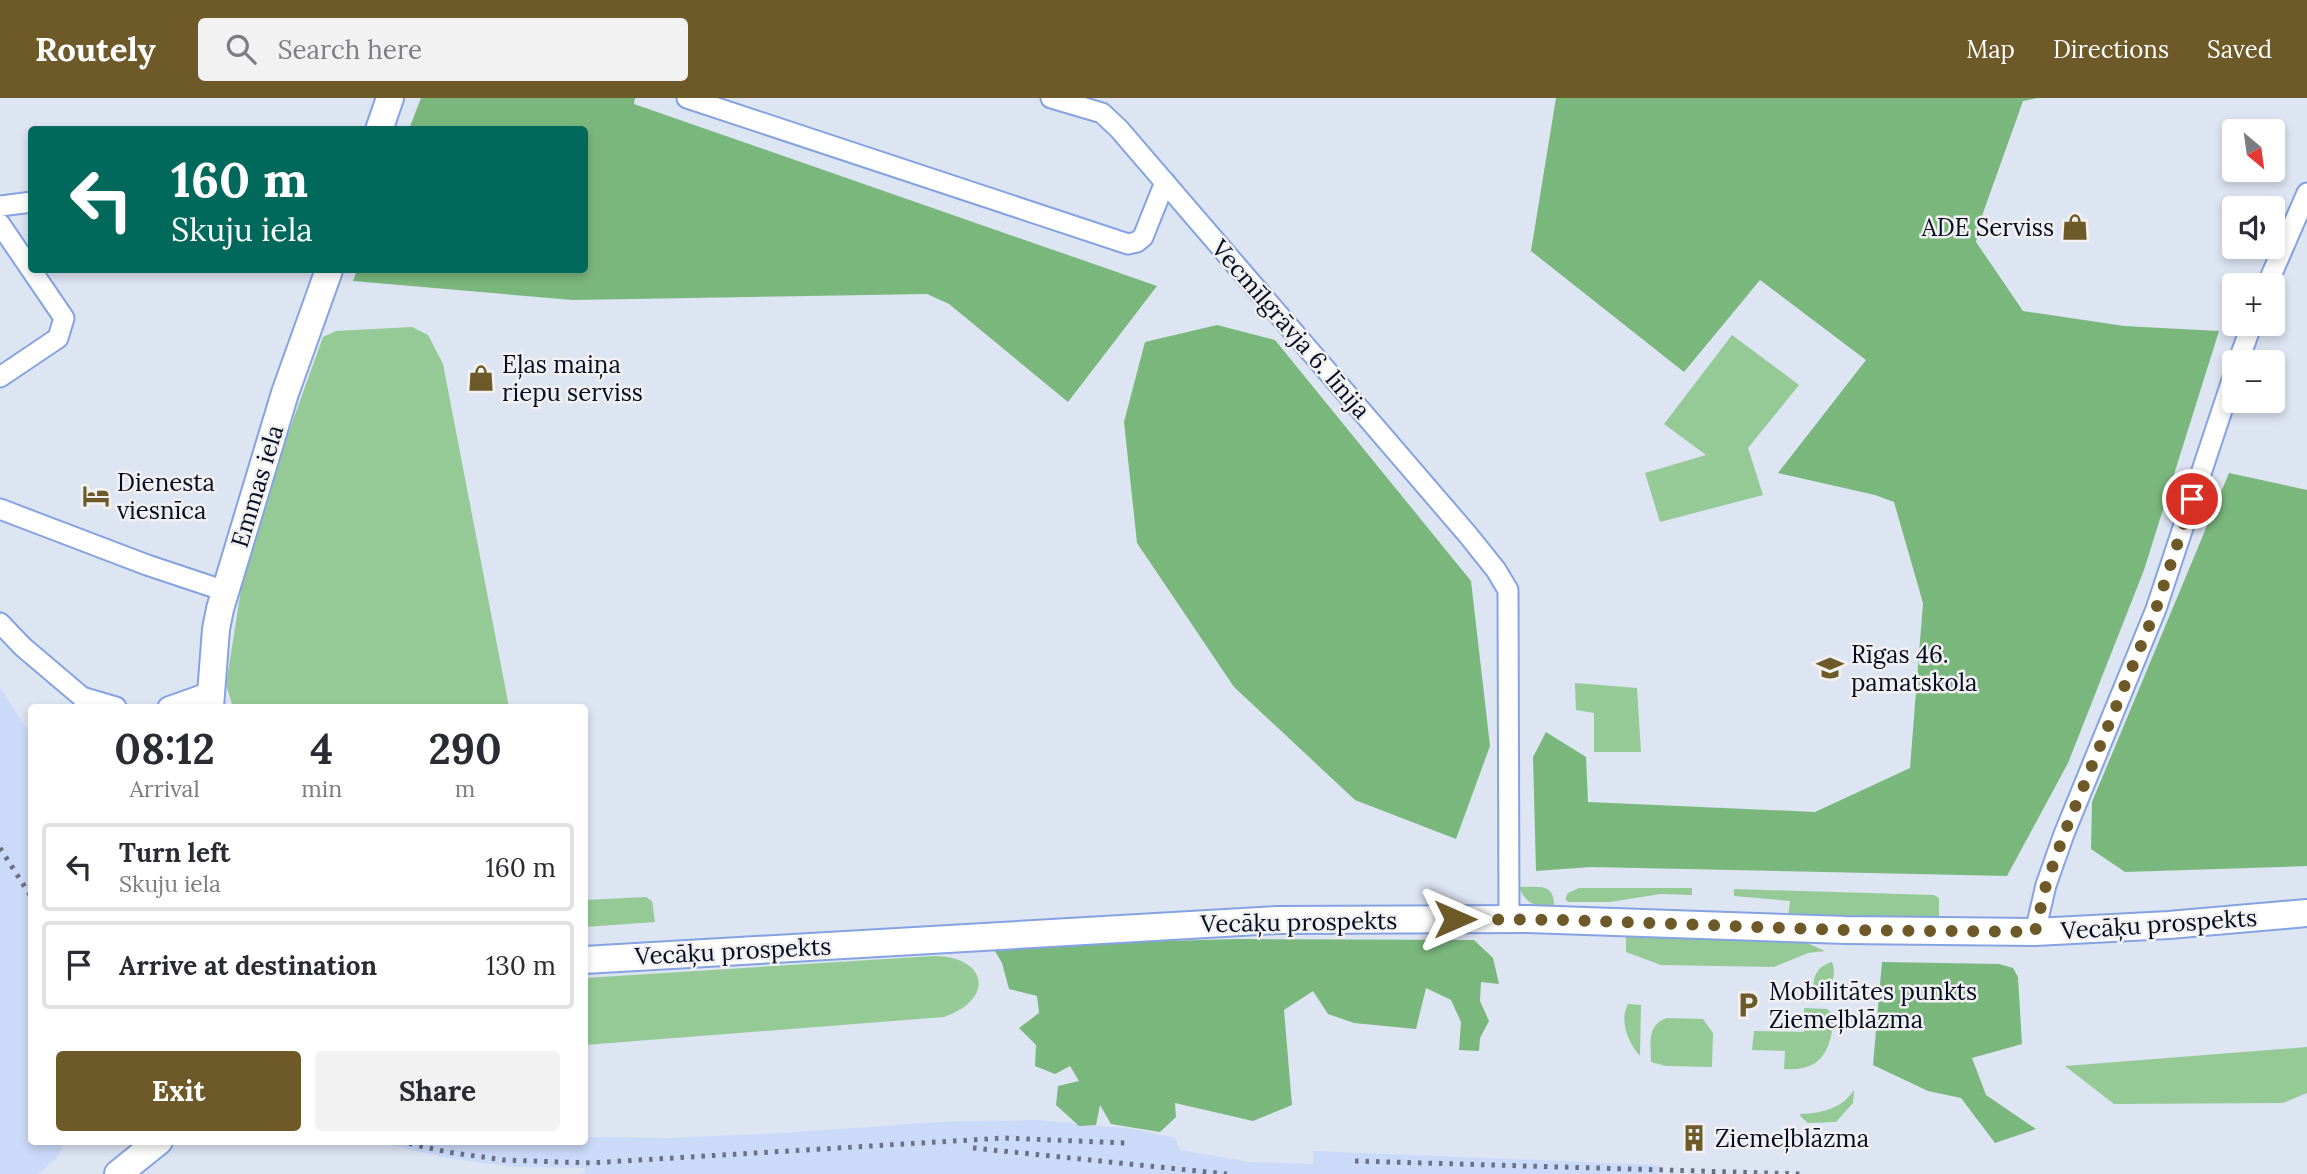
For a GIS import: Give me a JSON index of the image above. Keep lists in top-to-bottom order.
{
  "streets": {
    "main road": ["Emmas iela", "Vecāķu prospekts"],
    "street": ["Vecmīlgrāvja 6. līnija"]
  },
  "crossings": [
    ["Vecmīlgrāvja 6. līnija", "Vecāķu prospekts"]
  ],
  "places": {
    "shop": ["ADE Serviss", "Eļas maiņa riepu serviss"],
    "hotel": ["Dienesta viesnīca"],
    "school or university": ["Rīgas 46. pamatskola"],
    "parking": ["Mobilitātes punkts Ziemeļblāzma"],
    "building": ["Ziemeļblāzma"]
  },
  "north": "bottom right",
  "page": {
    "header": "Routely",
    "search": "Search here",
    "nav": ["Map", "Directions", "Saved"],
    "map_buttons": ["+", "−"],
    "turn": ["160 m", "Skuju iela"],
    "eta": [
      "08:12",
      "Arrival",
      "4",
      "min",
      "290",
      "m"
    ],
    "list": [
      {
        "name": "Turn left",
        "note": "Skuju iela",
        "value": "160 m"
      },
      {
        "name": "Arrive at destination",
        "value": "130 m"
      }
    ],
    "buttons": ["Exit", "Share"]
  }
}
